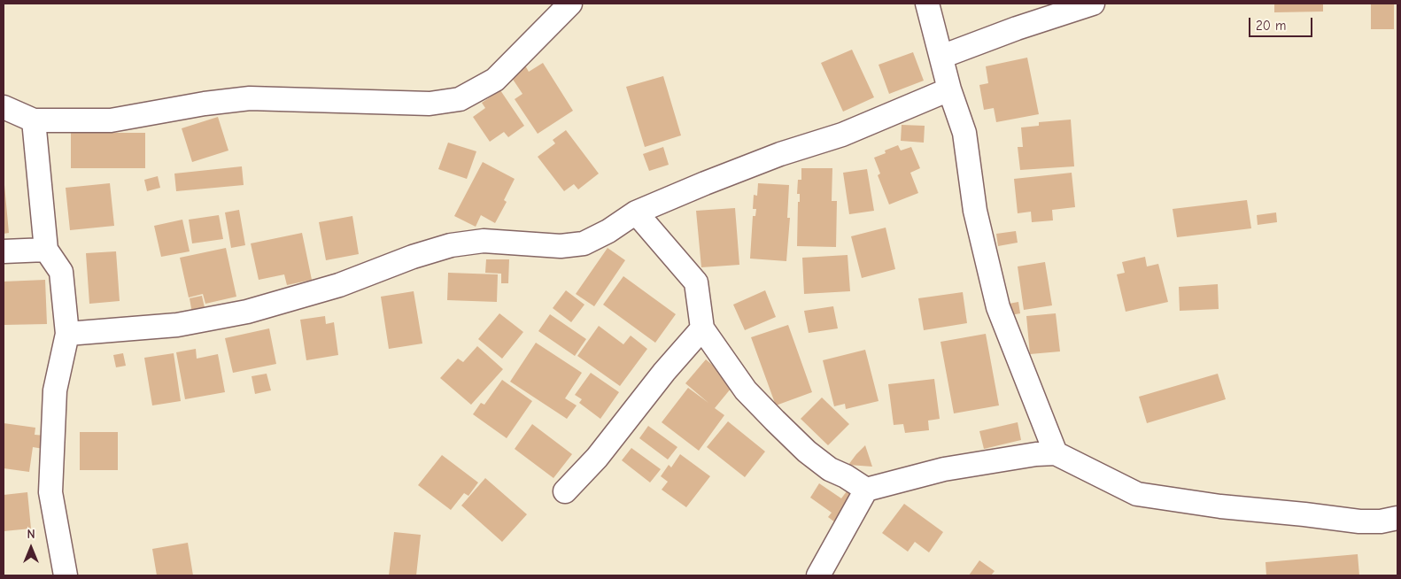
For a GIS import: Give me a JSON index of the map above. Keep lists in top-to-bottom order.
{
  "scale_bar": "20 m",
  "north": "top"
}
